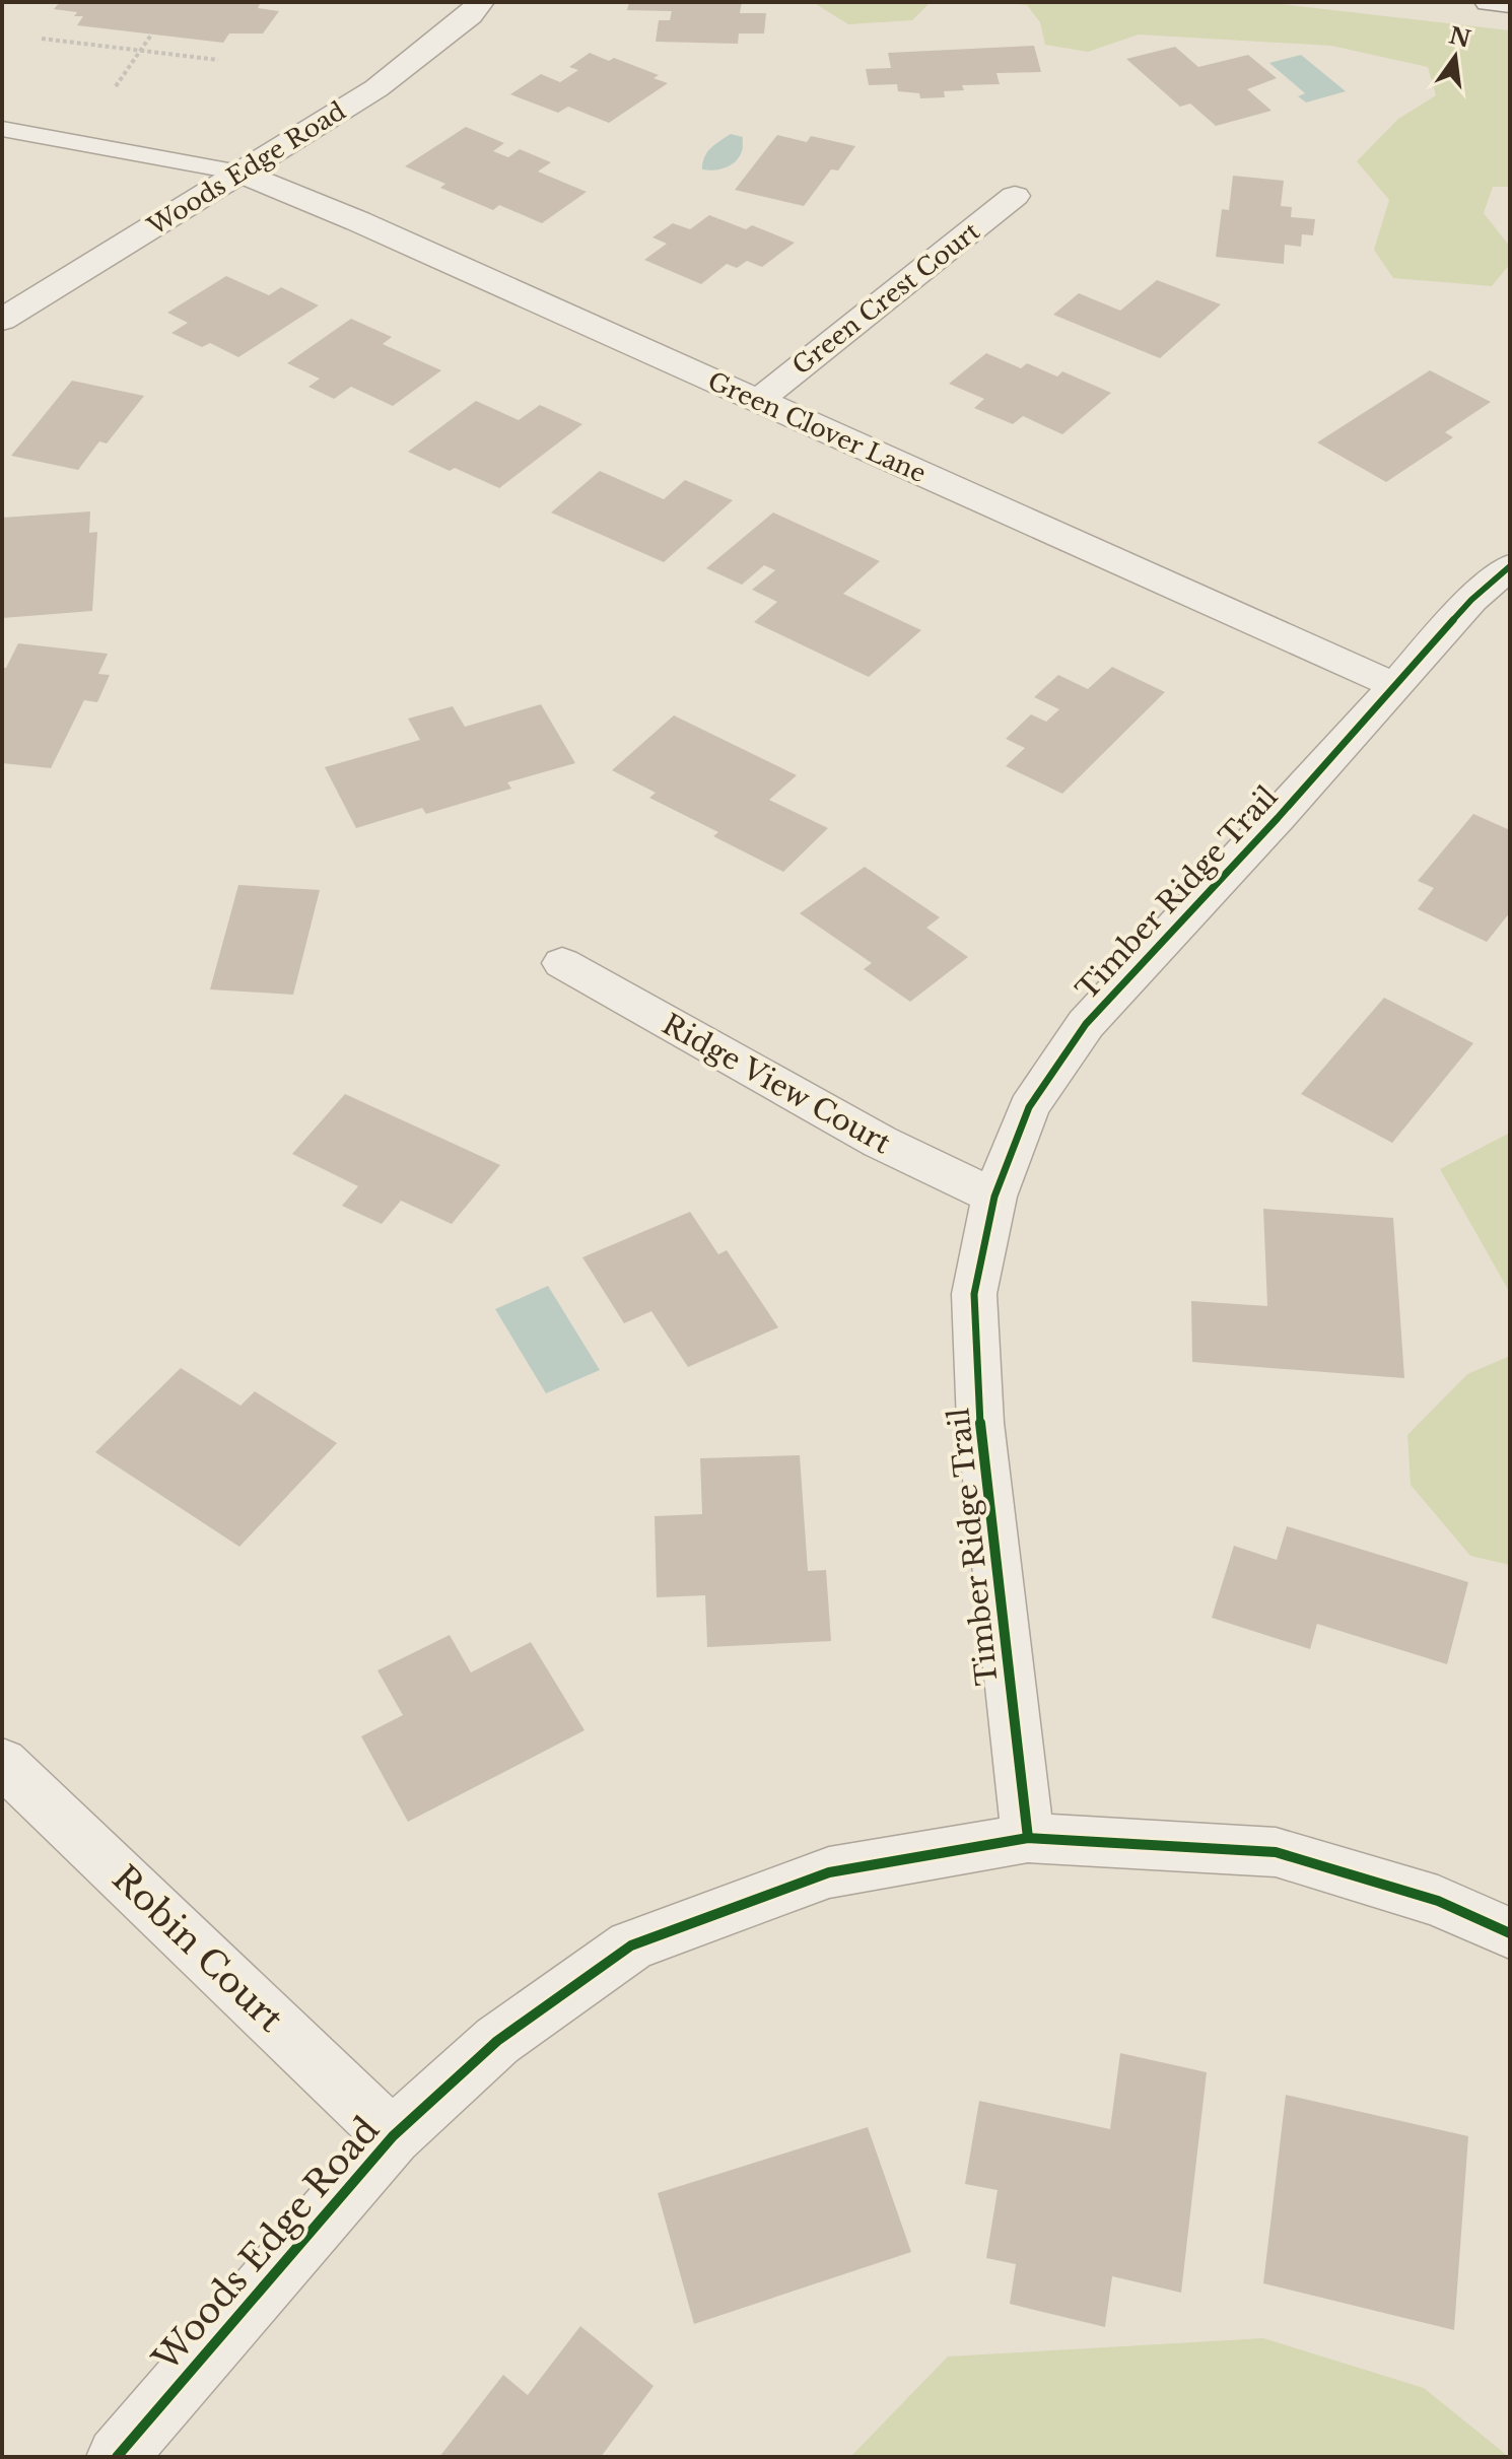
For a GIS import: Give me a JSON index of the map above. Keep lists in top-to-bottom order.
{
  "streets": {
    "street": [
      "Woods Edge Road",
      "Green Crest Court",
      "Green Clover Lane",
      "Timber Ridge Trail",
      "Ridge View Court",
      "Robin Court"
    ]
  },
  "crossings": [
    ["Woods Edge Road", "Green Clover Lane"],
    ["Woods Edge Road", "Timber Ridge Trail"],
    ["Woods Edge Road", "Robin Court"],
    ["Green Crest Court", "Green Clover Lane"],
    ["Green Clover Lane", "Timber Ridge Trail"],
    ["Timber Ridge Trail", "Ridge View Court"]
  ],
  "north": "top"
}
